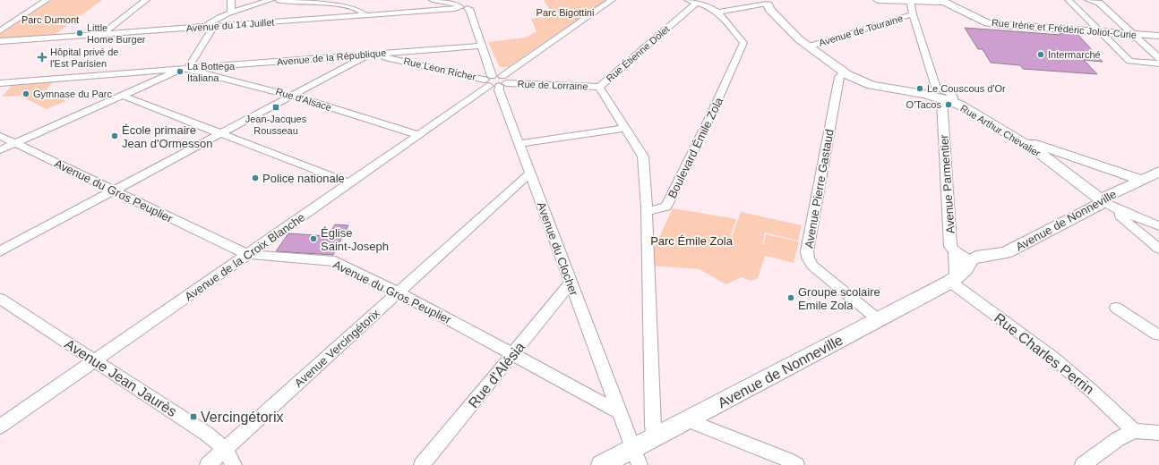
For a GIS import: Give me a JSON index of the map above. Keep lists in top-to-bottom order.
{
  "streets": {
    "street": [
      "Avenue du 14 Juillet",
      "Rue Irène et Frédéric Joliot-Curie",
      "Avenue de Touraine",
      "Rue Étienne Dolet",
      "Avenue de la République",
      "Rue Léon Richer",
      "Rue de Lorraine",
      "Rue d'Alsace",
      "Rue Arthur Chevalier",
      "Boulevard Émile Zola",
      "Avenue Parmentier",
      "Avenue Pierre Gastaud",
      "Avenue du Gros Peuplier",
      "Avenue de Nonneville",
      "Avenue du Clocher",
      "Avenue de la Croix Blanche",
      "Avenue Vercingétorix",
      "Rue Charles Perrin",
      "Rue d'Alésia",
      "Avenue Jean Jaurès"
    ]
  },
  "crossings": [
    ["Avenue du 14 Juillet", "Avenue du Clocher"],
    ["Avenue de Touraine", "Rue Arthur Chevalier"],
    ["Rue Étienne Dolet", "Rue de Lorraine"],
    ["Rue Étienne Dolet", "Boulevard Émile Zola"],
    ["Avenue de la République", "Rue Léon Richer"],
    ["Avenue de la République", "Rue d'Alsace"],
    ["Avenue de la République", "Avenue du Clocher"],
    ["Rue Léon Richer", "Rue de Lorraine"],
    ["Rue Léon Richer", "Avenue du Clocher"],
    ["Rue Léon Richer", "Avenue de la Croix Blanche"],
    ["Rue de Lorraine", "Avenue du Clocher"],
    ["Rue de Lorraine", "Avenue de la Croix Blanche"],
    ["Rue d'Alsace", "Avenue de la Croix Blanche"],
    ["Rue Arthur Chevalier", "Avenue Parmentier"],
    ["Rue Arthur Chevalier", "Avenue Pierre Gastaud"],
    ["Rue Arthur Chevalier", "Avenue de Nonneville"],
    ["Avenue Parmentier", "Avenue de Nonneville"],
    ["Avenue Pierre Gastaud", "Avenue de Nonneville"],
    ["Avenue du Gros Peuplier", "Avenue du Clocher"],
    ["Avenue du Gros Peuplier", "Avenue de la Croix Blanche"],
    ["Avenue du Gros Peuplier", "Avenue Vercingétorix"],
    ["Avenue du Gros Peuplier", "Rue d'Alésia"],
    ["Avenue de Nonneville", "Avenue du Clocher"],
    ["Avenue de Nonneville", "Rue Charles Perrin"],
    ["Avenue du Clocher", "Avenue de la Croix Blanche"],
    ["Avenue du Clocher", "Avenue Vercingétorix"],
    ["Avenue du Clocher", "Rue d'Alésia"],
    ["Avenue de la Croix Blanche", "Avenue Jean Jaurès"],
    ["Avenue Vercingétorix", "Avenue Jean Jaurès"]
  ],
  "parks": ["Parc Bigottini", "Parc Dumont", "Parc Émile Zola"],
  "places": {
    "other": [
      "Little Home Burger",
      "Intermarché",
      "La Bottega Italiana",
      "Le Couscous d'Or",
      "Gymnase du Parc",
      "O'Tacos",
      "École primaire Jean d'Ormesson",
      "Police nationale",
      "Église Saint-Joseph",
      "Groupe scolaire Emile Zola"
    ],
    "health": ["Hôpital privé de l'Est Parisien"],
    "transit": ["Jean-Jacques Rousseau", "Vercingétorix"]
  }
}
